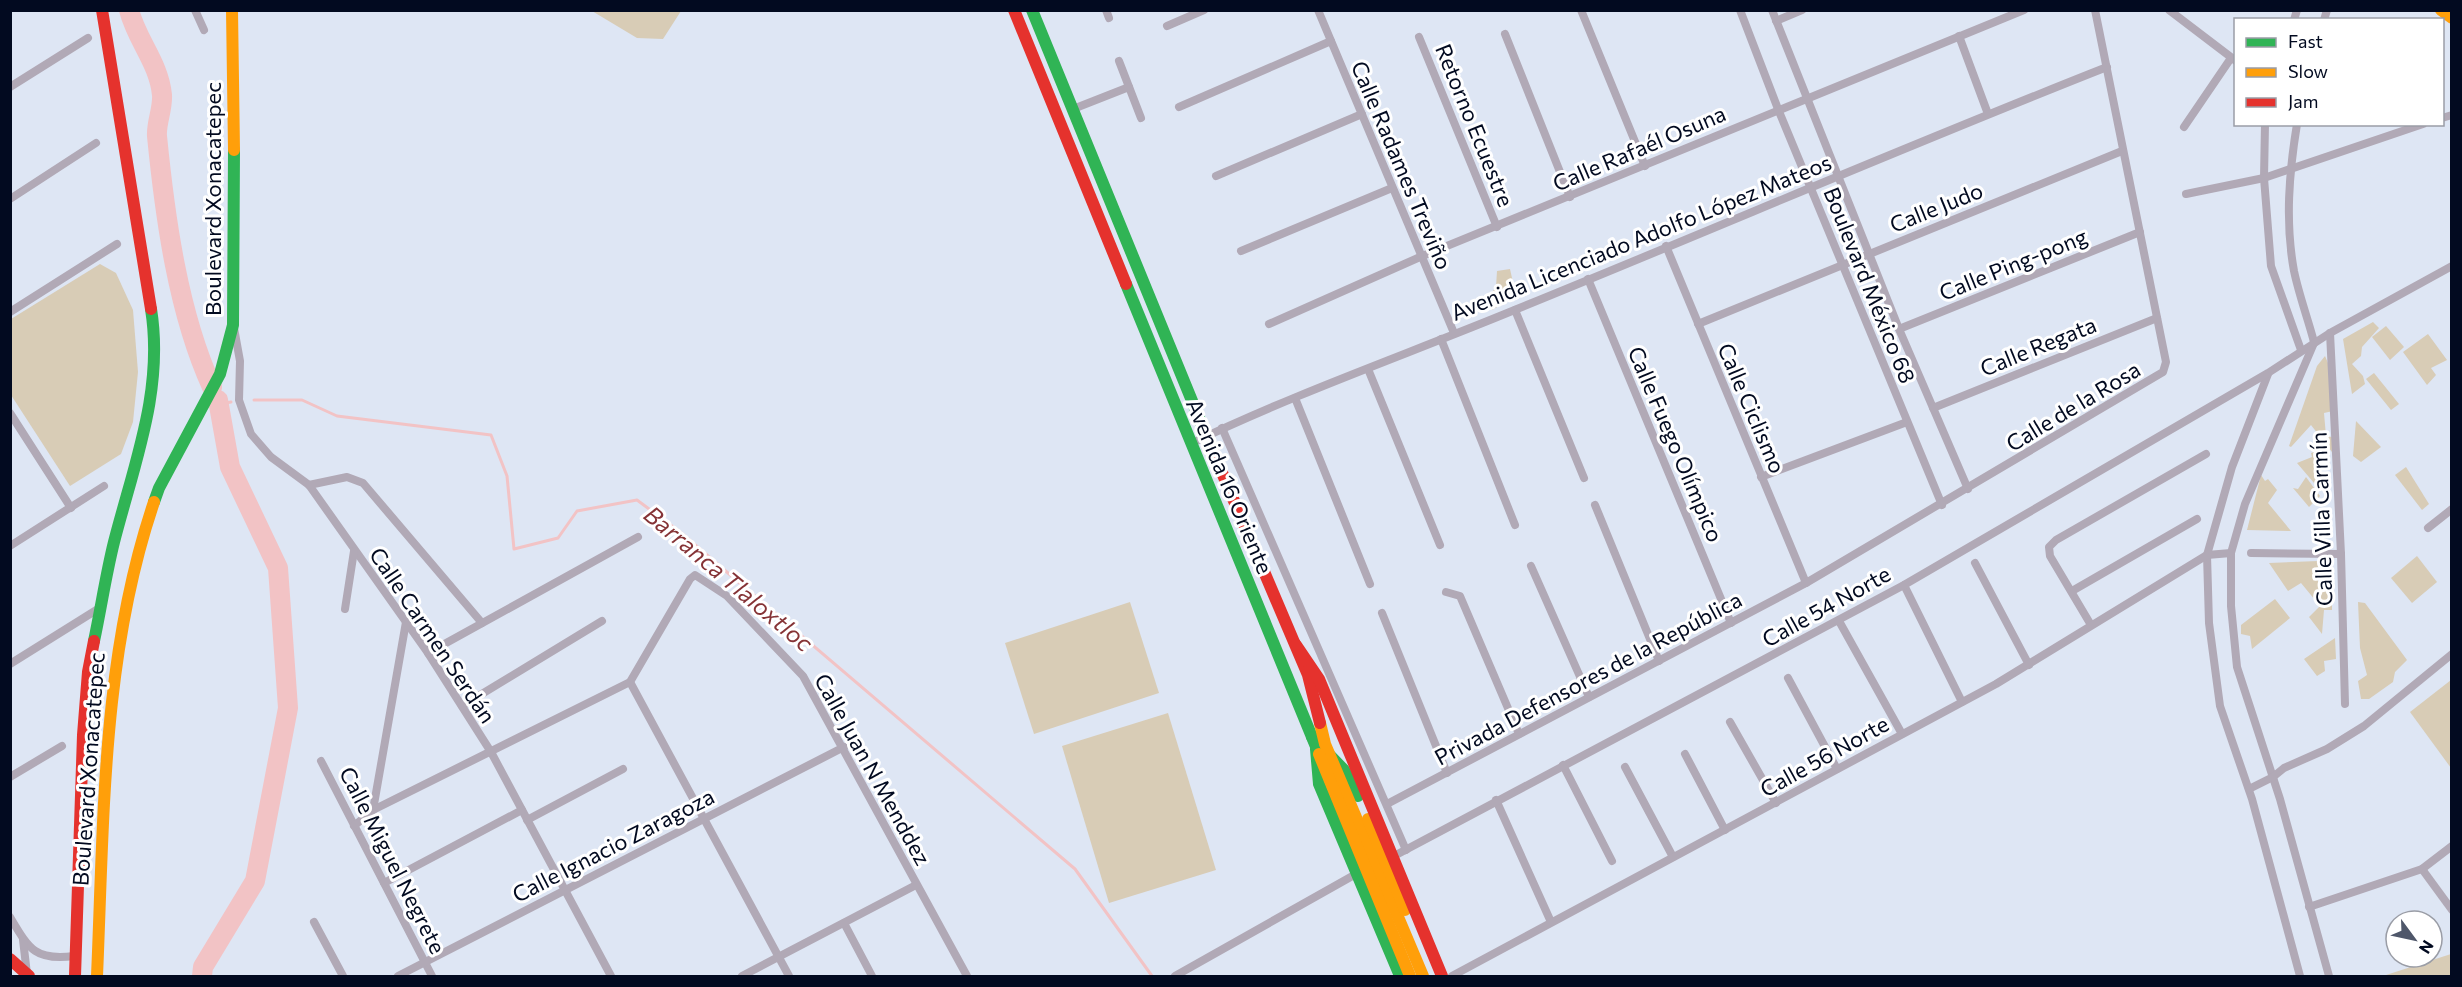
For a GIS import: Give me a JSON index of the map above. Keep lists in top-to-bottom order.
{
  "streets": {
    "main road": ["Boulevard Xonacatepec", "Avenida 16 Oriente"],
    "street": [
      "Retorno Ecuestre",
      "Calle Rafaél Osuna",
      "Calle Radames Treviño",
      "Calle Judo",
      "Avenida Licenciado Adolfo López Mateos",
      "Calle Ping-pong",
      "Boulevard México 68",
      "Calle Regata",
      "Calle de la Rosa",
      "Calle Ciclismo",
      "Calle Fuego Olímpico",
      "Calle Villa Carmín",
      "Calle 54 Norte",
      "Calle Carmen Serdán",
      "Privada Defensores de la República",
      "Calle 56 Norte",
      "Calle Juan N Menddez",
      "Calle Ignacio Zaragoza",
      "Calle Miguel Negrete"
    ]
  },
  "crossings": [
    ["Retorno Ecuestre", "Calle Rafaél Osuna"],
    ["Calle Rafaél Osuna", "Calle Radames Treviño"],
    ["Calle Rafaél Osuna", "Boulevard México 68"],
    ["Calle Radames Treviño", "Avenida Licenciado Adolfo López Mateos"],
    ["Boulevard Xonacatepec", "Calle Carmen Serdán"],
    ["Calle Judo", "Boulevard México 68"],
    ["Calle Judo", "Calle de la Rosa"],
    ["Calle Judo", "Calle Ciclismo"],
    ["Avenida Licenciado Adolfo López Mateos", "Boulevard México 68"],
    ["Avenida Licenciado Adolfo López Mateos", "Calle de la Rosa"],
    ["Avenida Licenciado Adolfo López Mateos", "Calle Ciclismo"],
    ["Avenida Licenciado Adolfo López Mateos", "Calle Fuego Olímpico"],
    ["Avenida Licenciado Adolfo López Mateos", "Avenida 16 Oriente"],
    ["Calle Ping-pong", "Boulevard México 68"],
    ["Calle Ping-pong", "Calle de la Rosa"],
    ["Boulevard México 68", "Calle Regata"],
    ["Boulevard México 68", "Calle de la Rosa"],
    ["Calle Regata", "Calle de la Rosa"],
    ["Calle de la Rosa", "Calle Ciclismo"],
    ["Calle de la Rosa", "Privada Defensores de la República"],
    ["Calle Ciclismo", "Privada Defensores de la República"],
    ["Calle Fuego Olímpico", "Privada Defensores de la República"],
    ["Calle Villa Carmín", "Calle 54 Norte"],
    ["Calle Carmen Serdán", "Calle Ignacio Zaragoza"],
    ["Calle Juan N Menddez", "Calle Ignacio Zaragoza"],
    ["Calle Ignacio Zaragoza", "Calle Miguel Negrete"]
  ],
  "water": ["Barranca Tlaloxtloc"],
  "legend": ["Fast", "Slow", "Jam"],
  "north": "bottom right"
}
